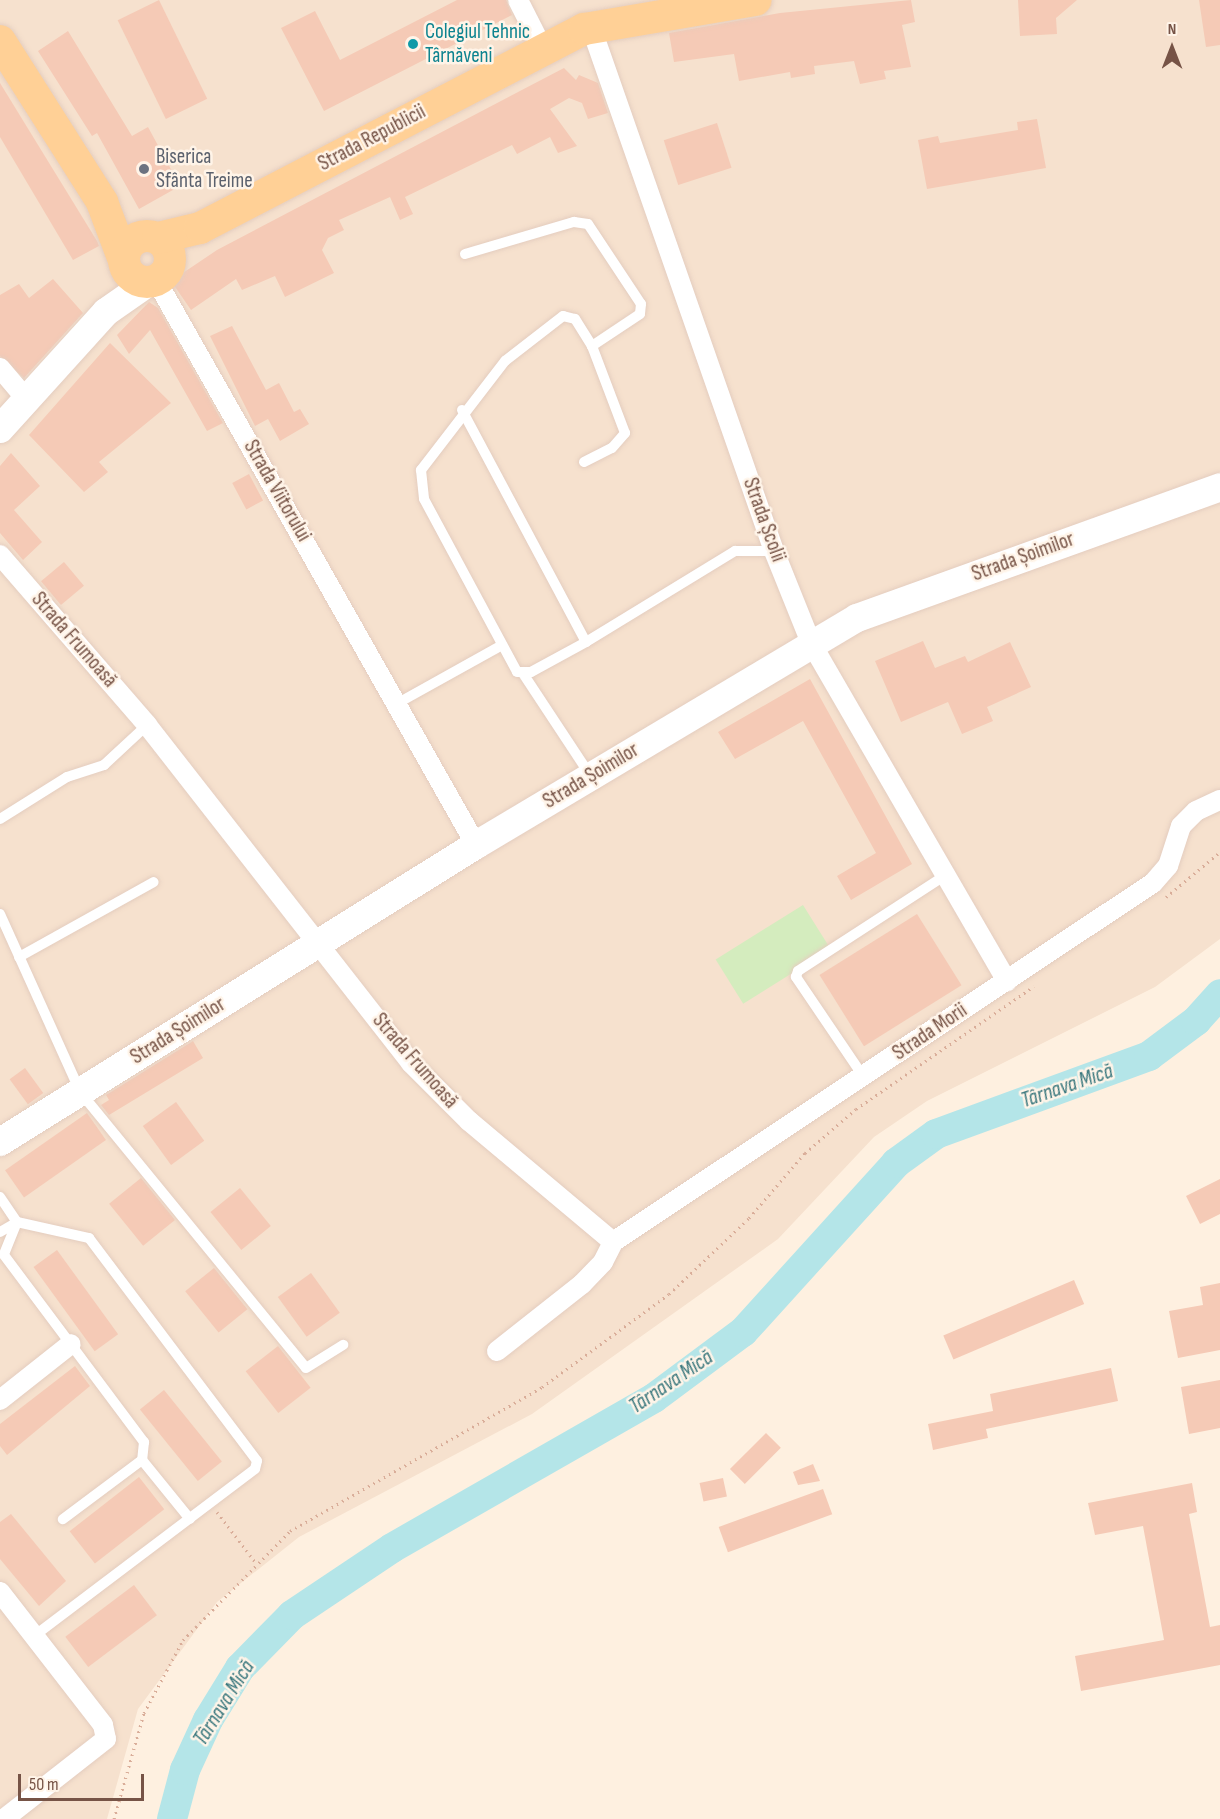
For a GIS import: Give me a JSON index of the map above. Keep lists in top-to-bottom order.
{
  "streets": {
    "main road": ["Strada Republicii"],
    "street": [
      "Strada Viitorului",
      "Strada Școlii",
      "Strada Șoimilor",
      "Strada Frumoasă",
      "Strada Morii"
    ]
  },
  "crossings": [
    ["Strada Republicii", "Strada Viitorului"],
    ["Strada Republicii", "Strada Școlii"],
    ["Strada Viitorului", "Strada Șoimilor"],
    ["Strada Școlii", "Strada Șoimilor"],
    ["Strada Școlii", "Strada Morii"],
    ["Strada Șoimilor", "Strada Frumoasă"],
    ["Strada Frumoasă", "Strada Morii"]
  ],
  "water": ["Târnava Mică"],
  "places": ["Colegiul Tehnic Târnăveni", "Biserica Sfânta Treime"],
  "scale_bar": "50 m",
  "north": "top"
}
